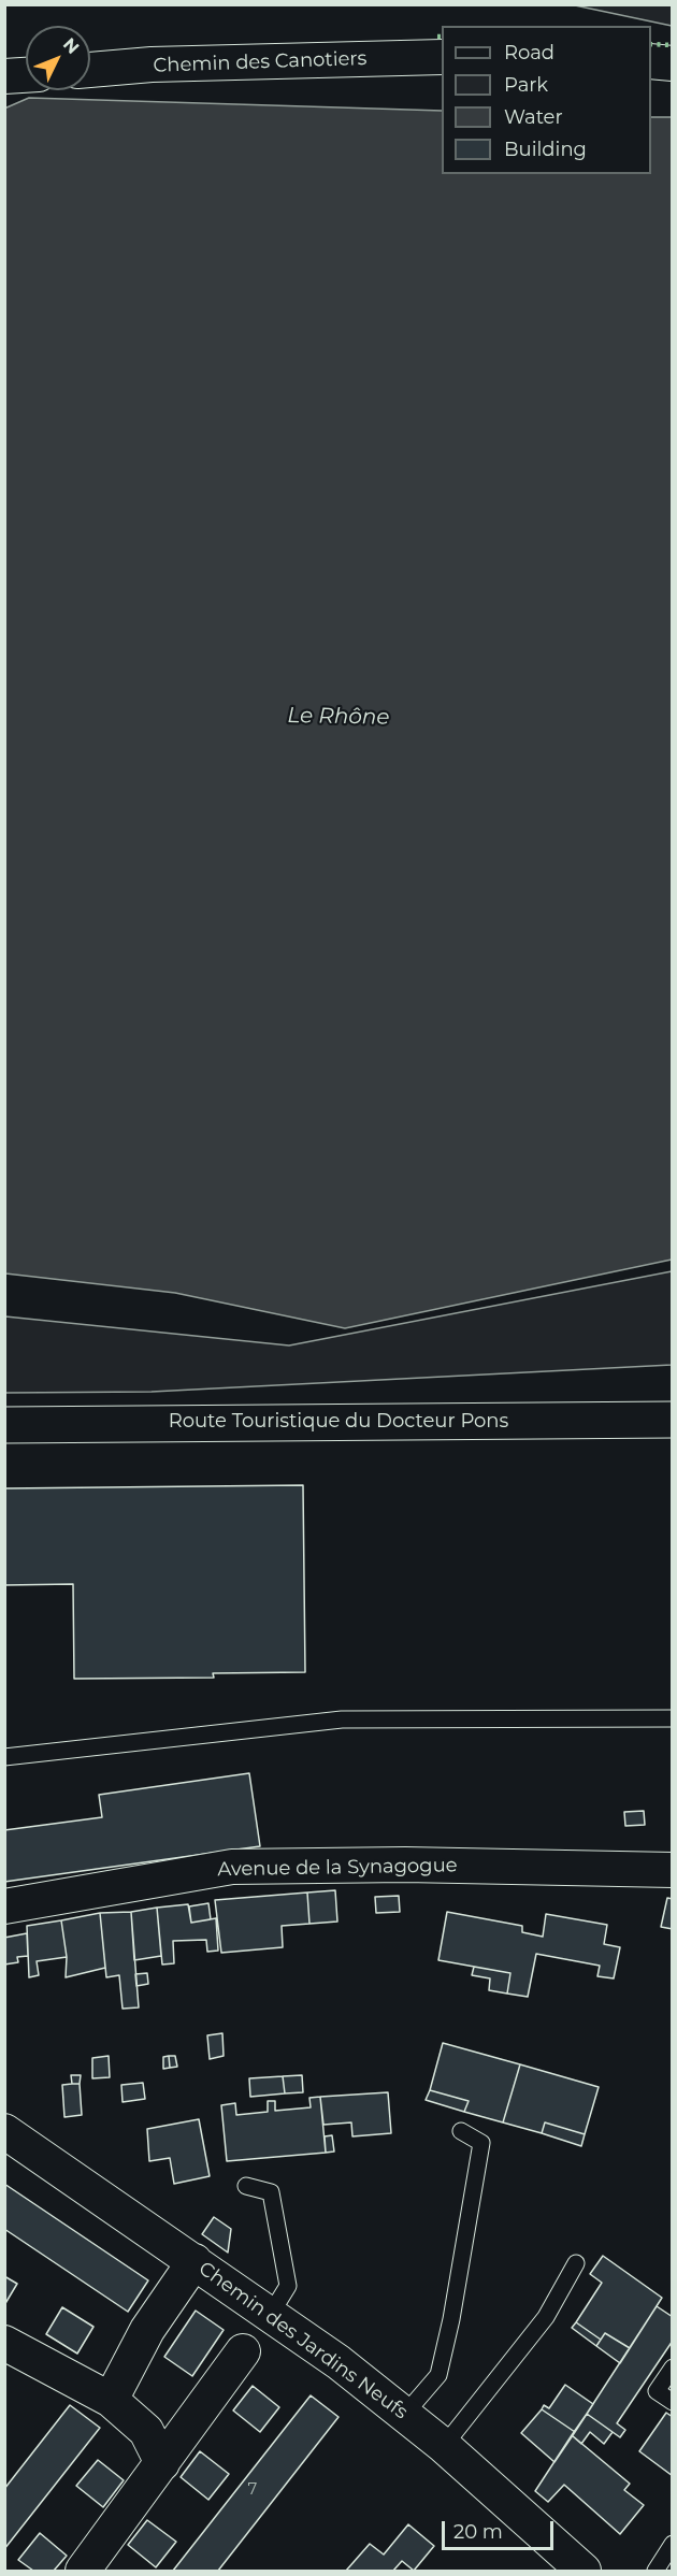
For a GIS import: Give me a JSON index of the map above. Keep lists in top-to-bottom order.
{
  "streets": {
    "highway": ["Route Touristique du Docteur Pons"],
    "street": ["Chemin des Canotiers", "Avenue de la Synagogue", "Chemin des Jardins Neufs"]
  },
  "water": ["Le Rhône"],
  "house_numbers": ["7"],
  "legend": [
    "Road",
    "Park",
    "Water",
    "Building"
  ],
  "scale_bar": "20 m",
  "north": "top right"
}
